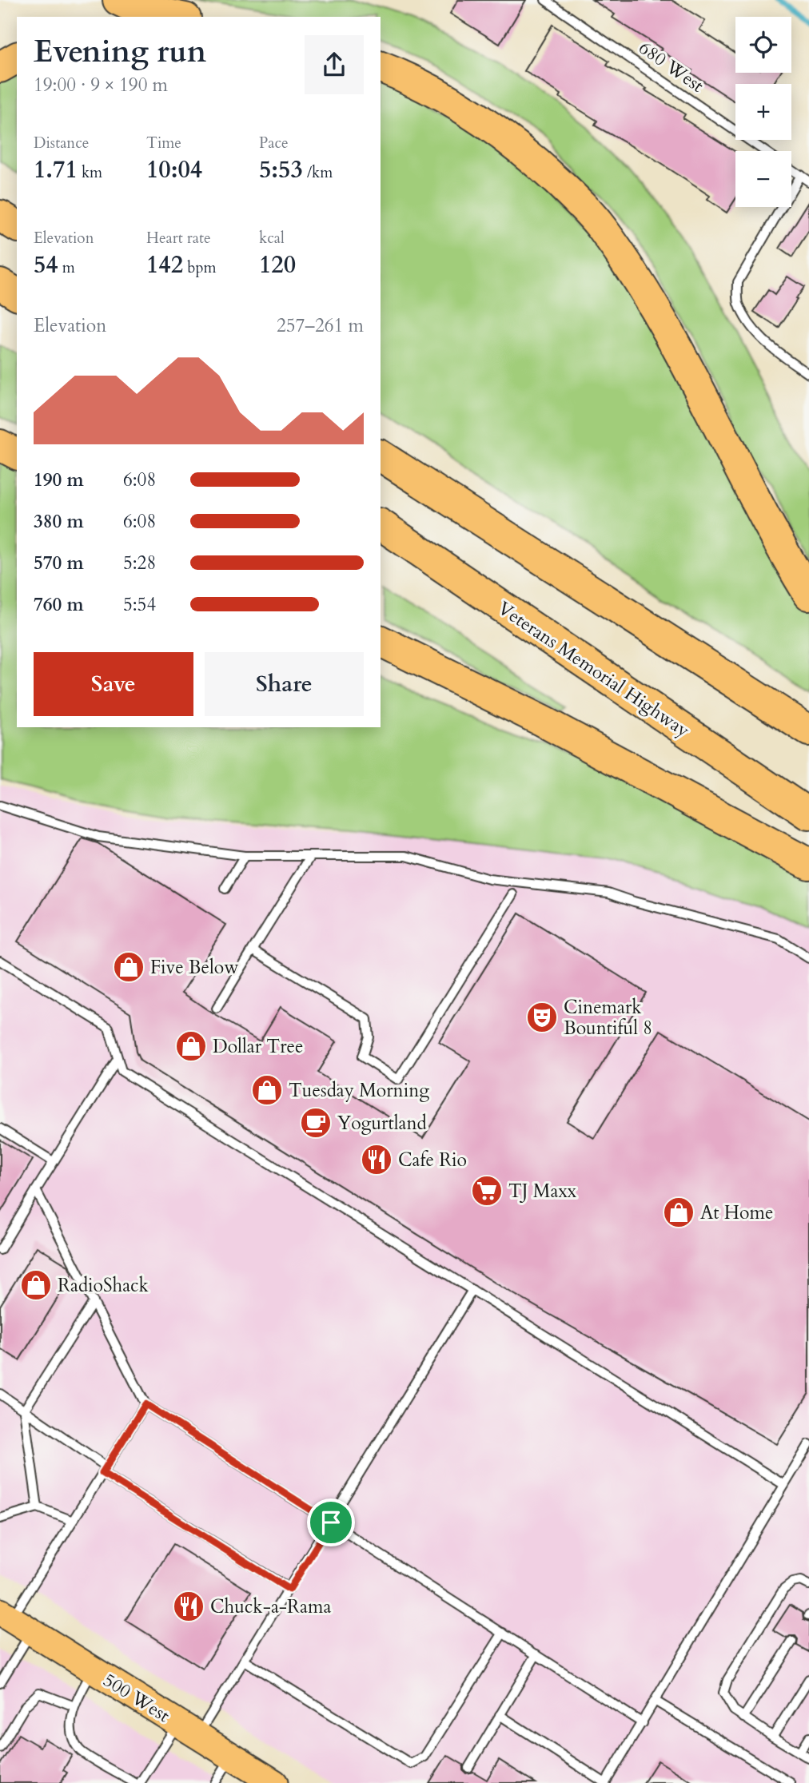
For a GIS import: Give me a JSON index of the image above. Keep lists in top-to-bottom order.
{
  "streets": {
    "highway": ["Veterans Memorial Highway"],
    "main road": ["500 West"],
    "lane": ["680 West"]
  },
  "places": {
    "shop": [
      "Five Below",
      "Dollar Tree",
      "Tuesday Morning",
      "At Home",
      "RadioShack"
    ],
    "theatre": ["Cinemark Bountiful 8"],
    "cafe": ["Yogurtland"],
    "restaurant": ["Cafe Rio", "Chuck-a-Rama"],
    "supermarket": ["TJ Maxx"]
  },
  "page": {
    "map_buttons": ["+", "−"],
    "heading": ["Evening run", "19:00 · 9 × 190 m"],
    "stats": [
      ["Distance", "1.71 km"],
      ["Time", "10:04"],
      ["Pace", "5:53 /km"],
      ["Elevation", "54 m"],
      ["Heart rate", "142 bpm"],
      ["kcal", "120"]
    ],
    "chart": ["Elevation", "257–261 m"],
    "list": [
      {
        "name": "190 m",
        "note": "6:08"
      },
      {
        "name": "380 m",
        "note": "6:08"
      },
      {
        "name": "570 m",
        "note": "5:28"
      },
      {
        "name": "760 m",
        "note": "5:54"
      }
    ],
    "buttons": ["Save", "Share"]
  }
}
